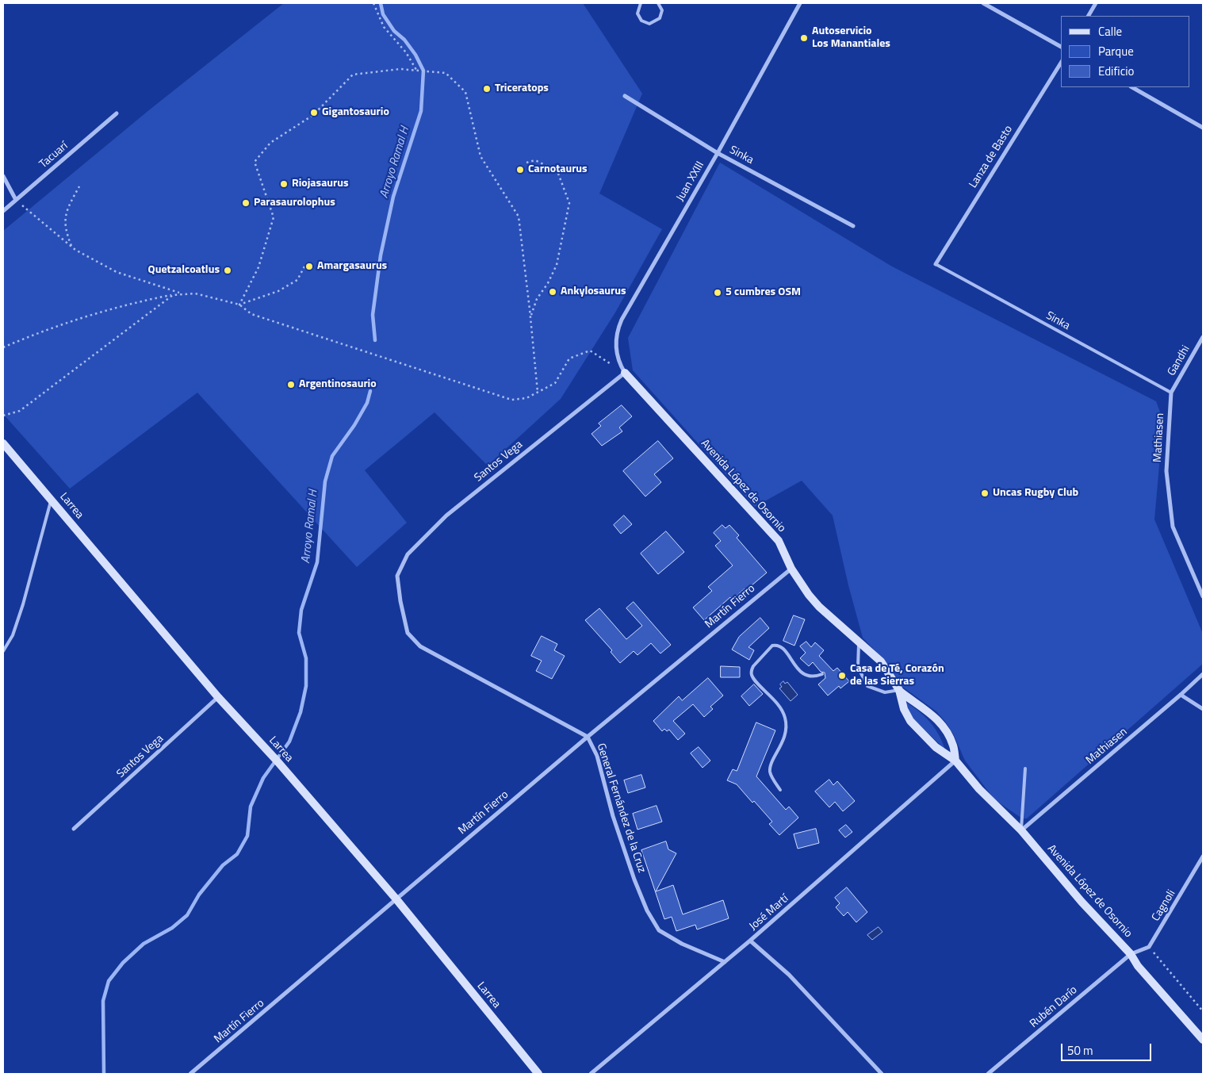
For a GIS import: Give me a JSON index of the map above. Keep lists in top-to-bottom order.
{
  "streets": {
    "street": [
      "Tacuarí",
      "Sinka",
      "Lanza de Basto",
      "Juan XXIII",
      "Gandhi",
      "Mathiasen",
      "Santos Vega",
      "Avenida López de Osornio",
      "Larrea",
      "Martín Fierro",
      "General Fernández de la Cruz",
      "Cagnoli",
      "José Martí",
      "Rubén Darío"
    ]
  },
  "crossings": [
    ["Sinka", "Lanza de Basto"],
    ["Sinka", "Juan XXIII"],
    ["Sinka", "Gandhi"],
    ["Sinka", "Mathiasen"],
    ["Juan XXIII", "Santos Vega"],
    ["Juan XXIII", "Avenida López de Osornio"],
    ["Gandhi", "Mathiasen"],
    ["Mathiasen", "Avenida López de Osornio"],
    ["Santos Vega", "Avenida López de Osornio"],
    ["Santos Vega", "Larrea"],
    ["Santos Vega", "General Fernández de la Cruz"],
    ["Avenida López de Osornio", "Martín Fierro"],
    ["Avenida López de Osornio", "José Martí"],
    ["Avenida López de Osornio", "Rubén Darío"],
    ["Larrea", "Martín Fierro"],
    ["Martín Fierro", "General Fernández de la Cruz"],
    ["General Fernández de la Cruz", "José Martí"]
  ],
  "water": ["Arroyo Ramal H"],
  "places": [
    "Autoservicio Los Manantiales",
    "Triceratops",
    "Gigantosaurio",
    "Carnotaurus",
    "Riojasaurus",
    "Parasaurolophus",
    "Amargasaurus",
    "Quetzalcoatlus",
    "Ankylosaurus",
    "5 cumbres OSM",
    "Argentinosaurio",
    "Uncas Rugby Club",
    "Casa de Té, Corazón de las Sierras"
  ],
  "legend": ["Calle", "Parque", "Edificio"],
  "scale_bar": "50 m"
}
